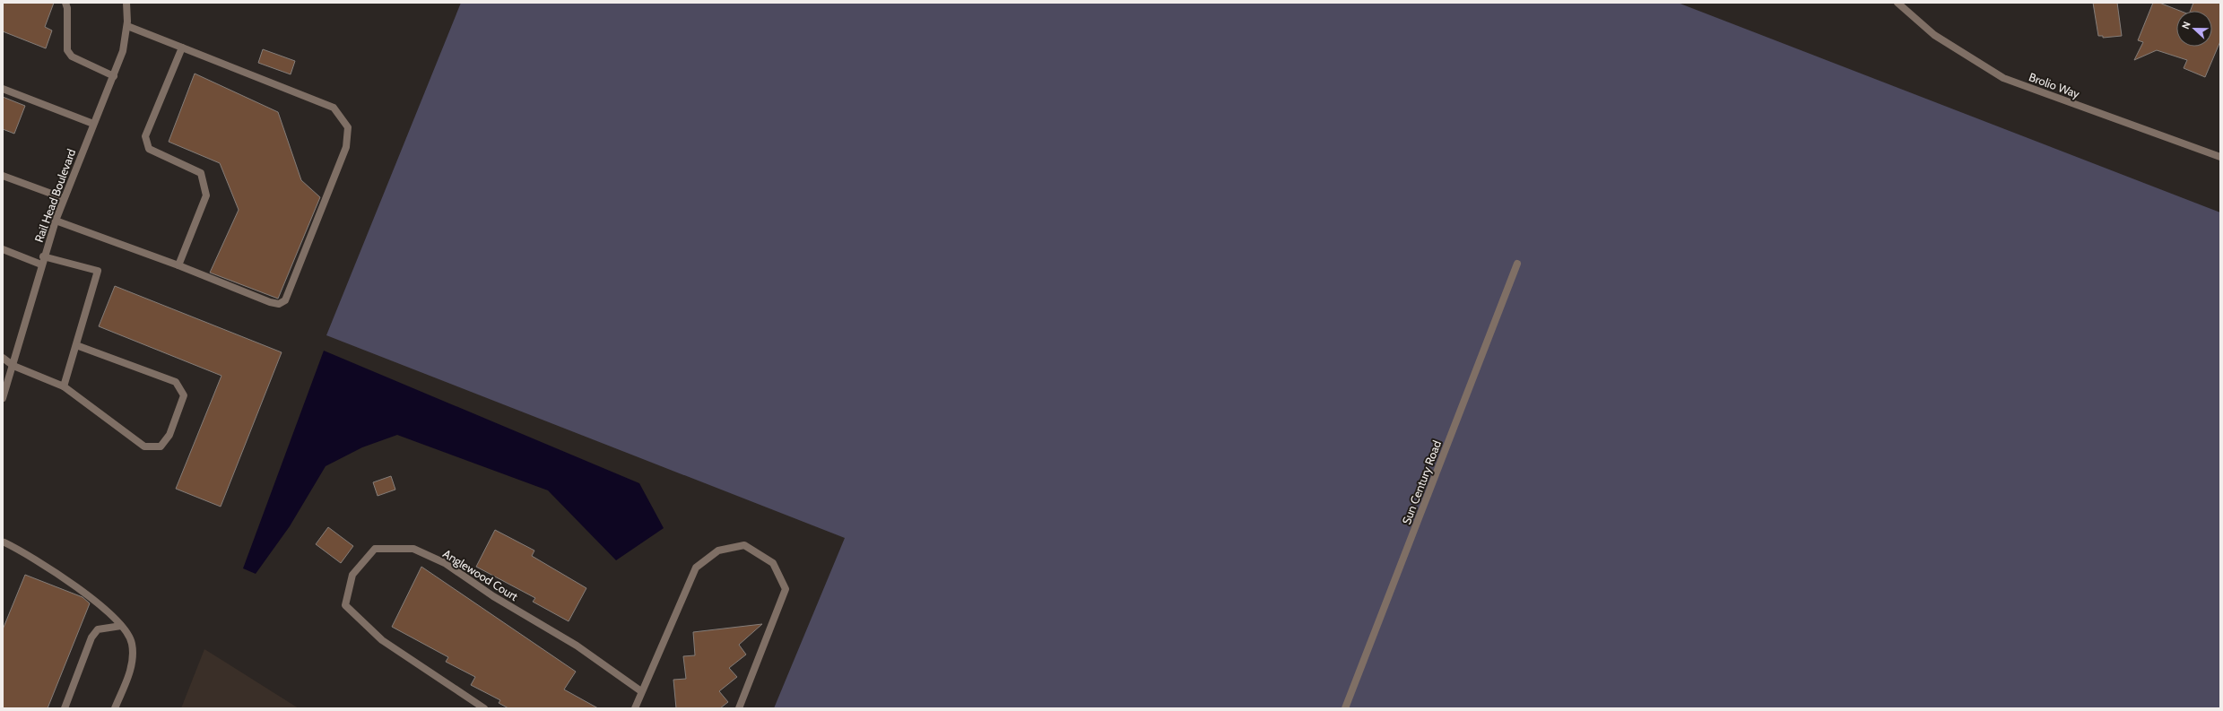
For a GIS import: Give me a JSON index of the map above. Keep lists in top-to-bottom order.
{
  "streets": {
    "street": [
      "Brolio Way",
      "Rail Head Boulevard",
      "Sun Century Road",
      "Anglewood Court"
    ]
  },
  "north": "left"
}
